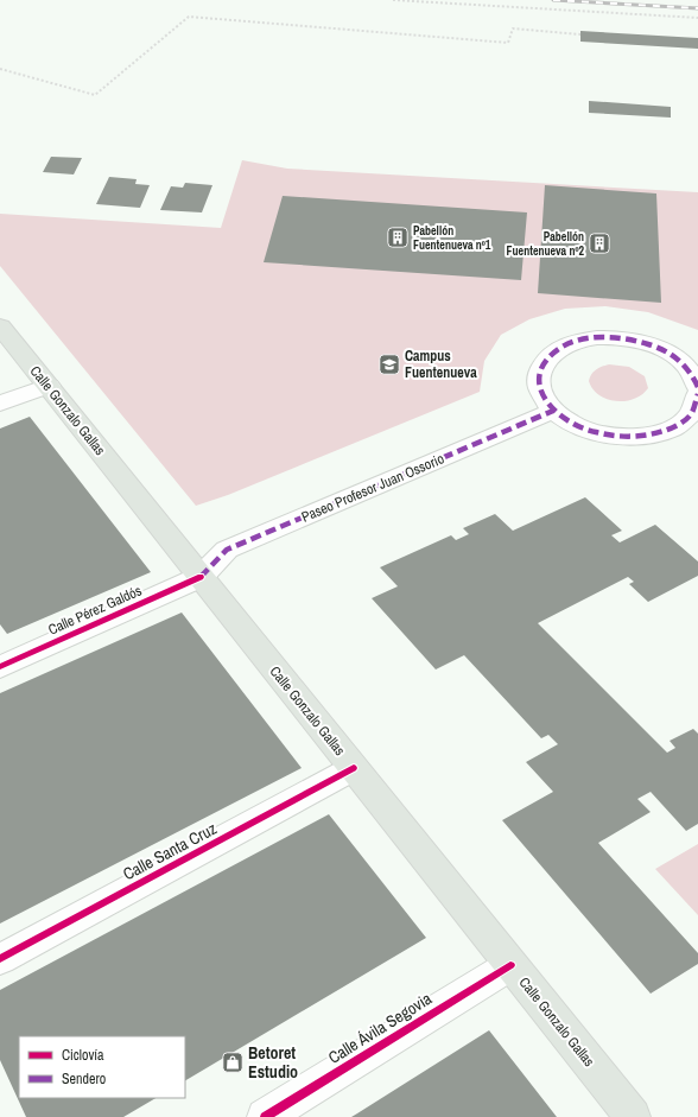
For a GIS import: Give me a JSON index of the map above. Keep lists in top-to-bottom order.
{
  "streets": {
    "main road": ["Calle Gonzalo Gallas"],
    "street": [
      "Paseo Profesor Juan Ossorio",
      "Calle Pérez Galdós",
      "Calle Santa Cruz",
      "Calle Ávila Segovia"
    ]
  },
  "crossings": [
    ["Calle Gonzalo Gallas", "Paseo Profesor Juan Ossorio"],
    ["Calle Gonzalo Gallas", "Calle Pérez Galdós"],
    ["Calle Gonzalo Gallas", "Calle Santa Cruz"],
    ["Calle Gonzalo Gallas", "Calle Ávila Segovia"],
    ["Paseo Profesor Juan Ossorio", "Calle Pérez Galdós"]
  ],
  "places": {
    "building": ["Pabellón Fuentenueva nº1", "Pabellón Fuentenueva nº2"],
    "school or university": ["Campus Fuentenueva"],
    "shop": ["Betoret Estudio"]
  },
  "legend": ["Ciclovía", "Sendero"]
}
